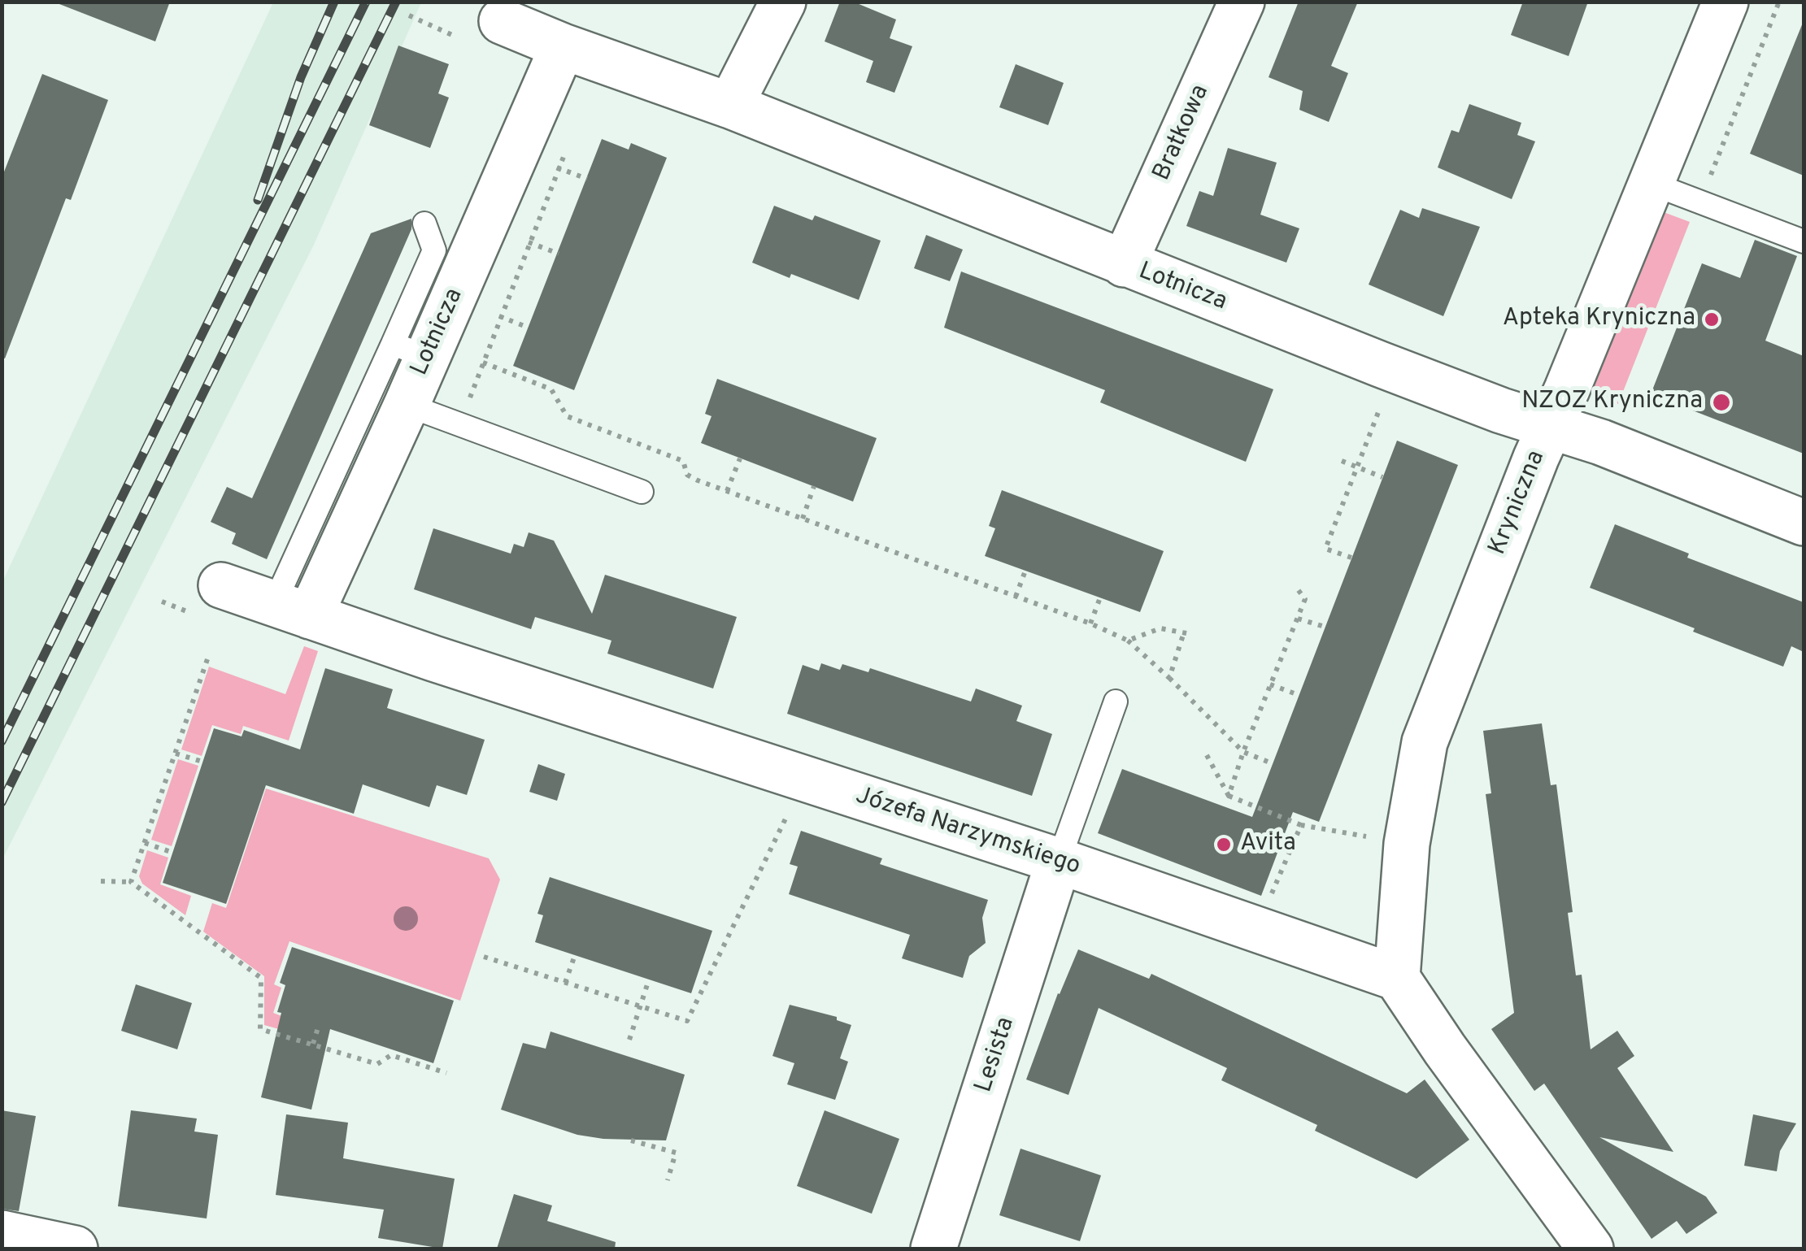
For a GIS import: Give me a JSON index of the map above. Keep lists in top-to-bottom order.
{
  "streets": {
    "street": [
      "Bratkowa",
      "Lotnicza",
      "Kryniczna",
      "Józefa Narzymskiego",
      "Lesista"
    ]
  },
  "crossings": [
    ["Bratkowa", "Lotnicza"],
    ["Lotnicza", "Kryniczna"],
    ["Lotnicza", "Józefa Narzymskiego"],
    ["Kryniczna", "Józefa Narzymskiego"],
    ["Józefa Narzymskiego", "Lesista"]
  ],
  "places": ["Apteka Kryniczna", "NZOZ Kryniczna", "Avita"]
}
